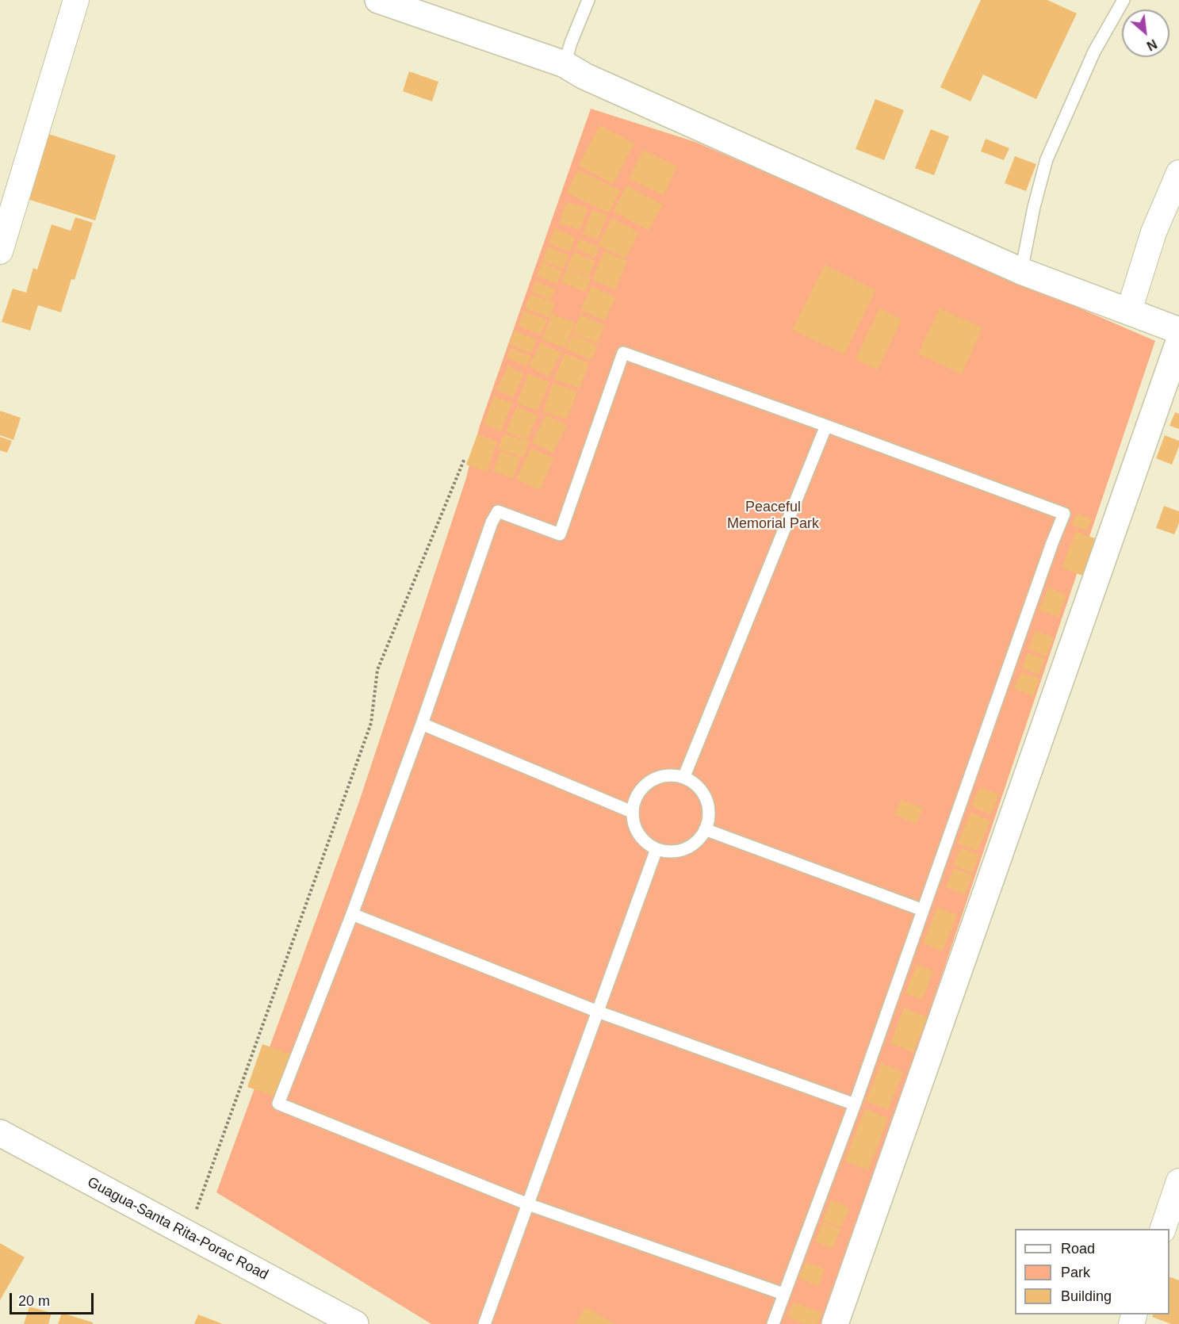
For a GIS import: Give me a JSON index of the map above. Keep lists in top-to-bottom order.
{
  "streets": {
    "street": ["Guagua-Santa Rita-Porac Road"]
  },
  "parks": ["Peaceful Memorial Park"],
  "legend": ["Road", "Park", "Building"],
  "scale_bar": "20 m",
  "north": "bottom right"
}
